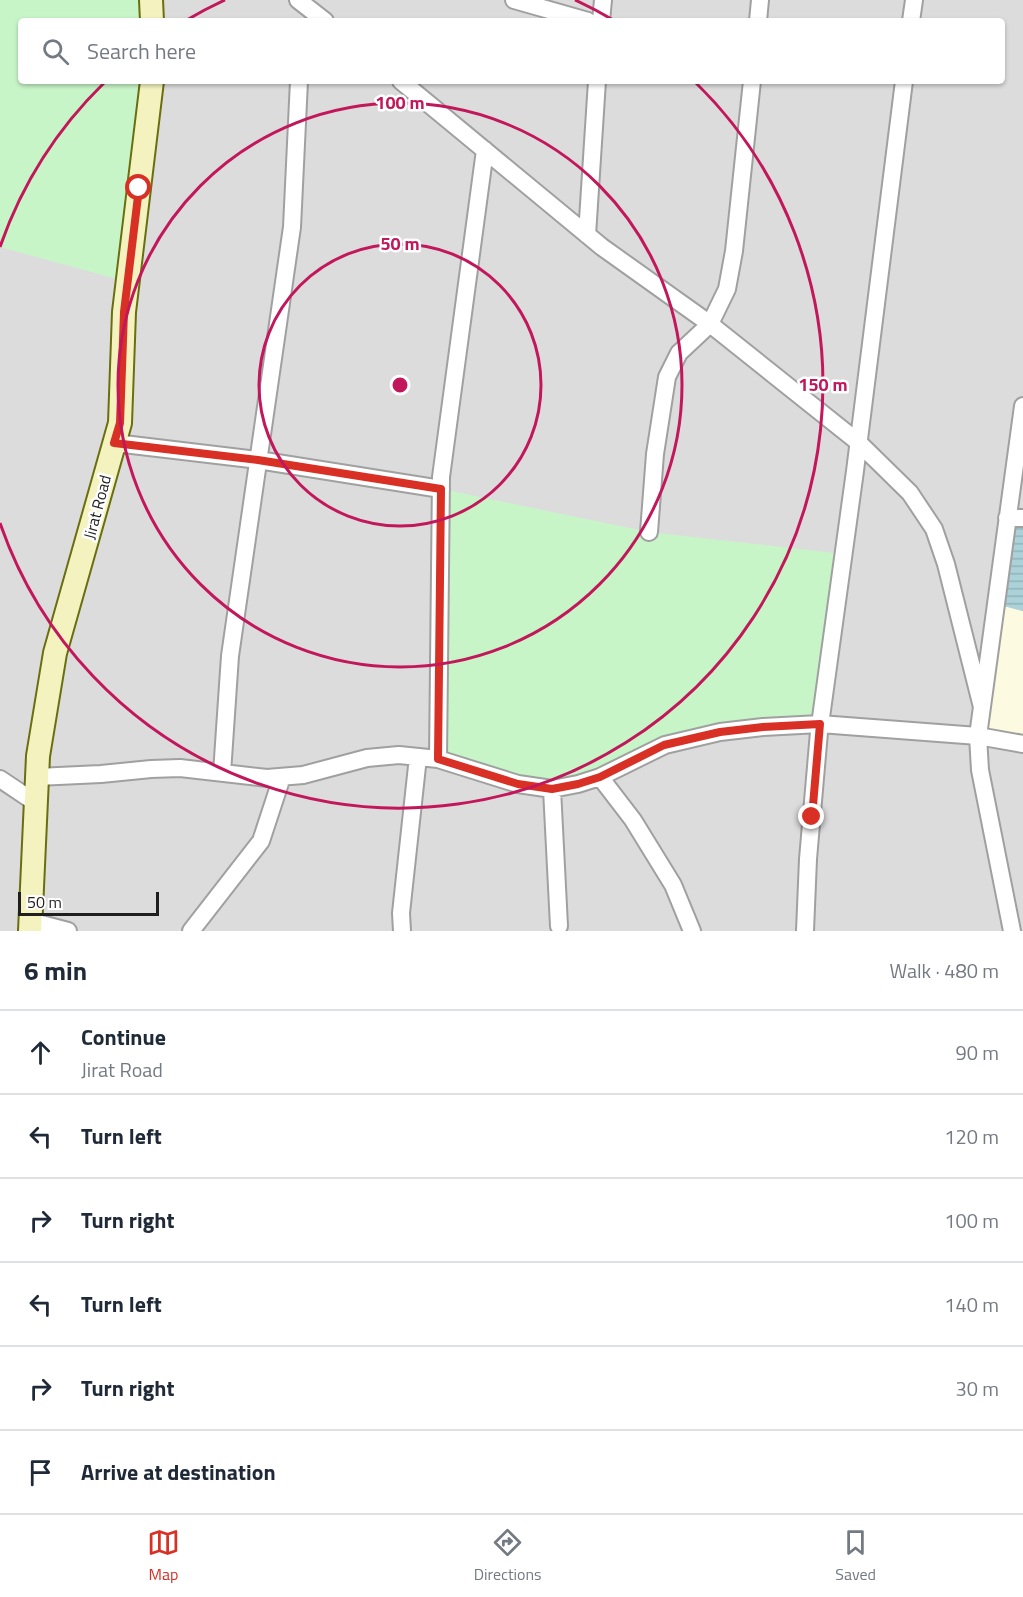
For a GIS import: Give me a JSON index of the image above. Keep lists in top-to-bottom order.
{
  "streets": {
    "main road": ["Jirat Road"]
  },
  "scale_bar": "50 m",
  "page": {
    "search": "Search here",
    "scale": "50 m",
    "heading": ["6 min", "Walk · 480 m"],
    "list": [
      ["Continue", "Jirat Road", "90 m"],
      ["Turn left", "120 m"],
      ["Turn right", "100 m"],
      ["Turn left", "140 m"],
      ["Turn right", "30 m"],
      "Arrive at destination"
    ],
    "nav": ["Map", "Directions", "Saved"]
  },
  "rings": ["100 m", "50 m", "150 m"]
}
